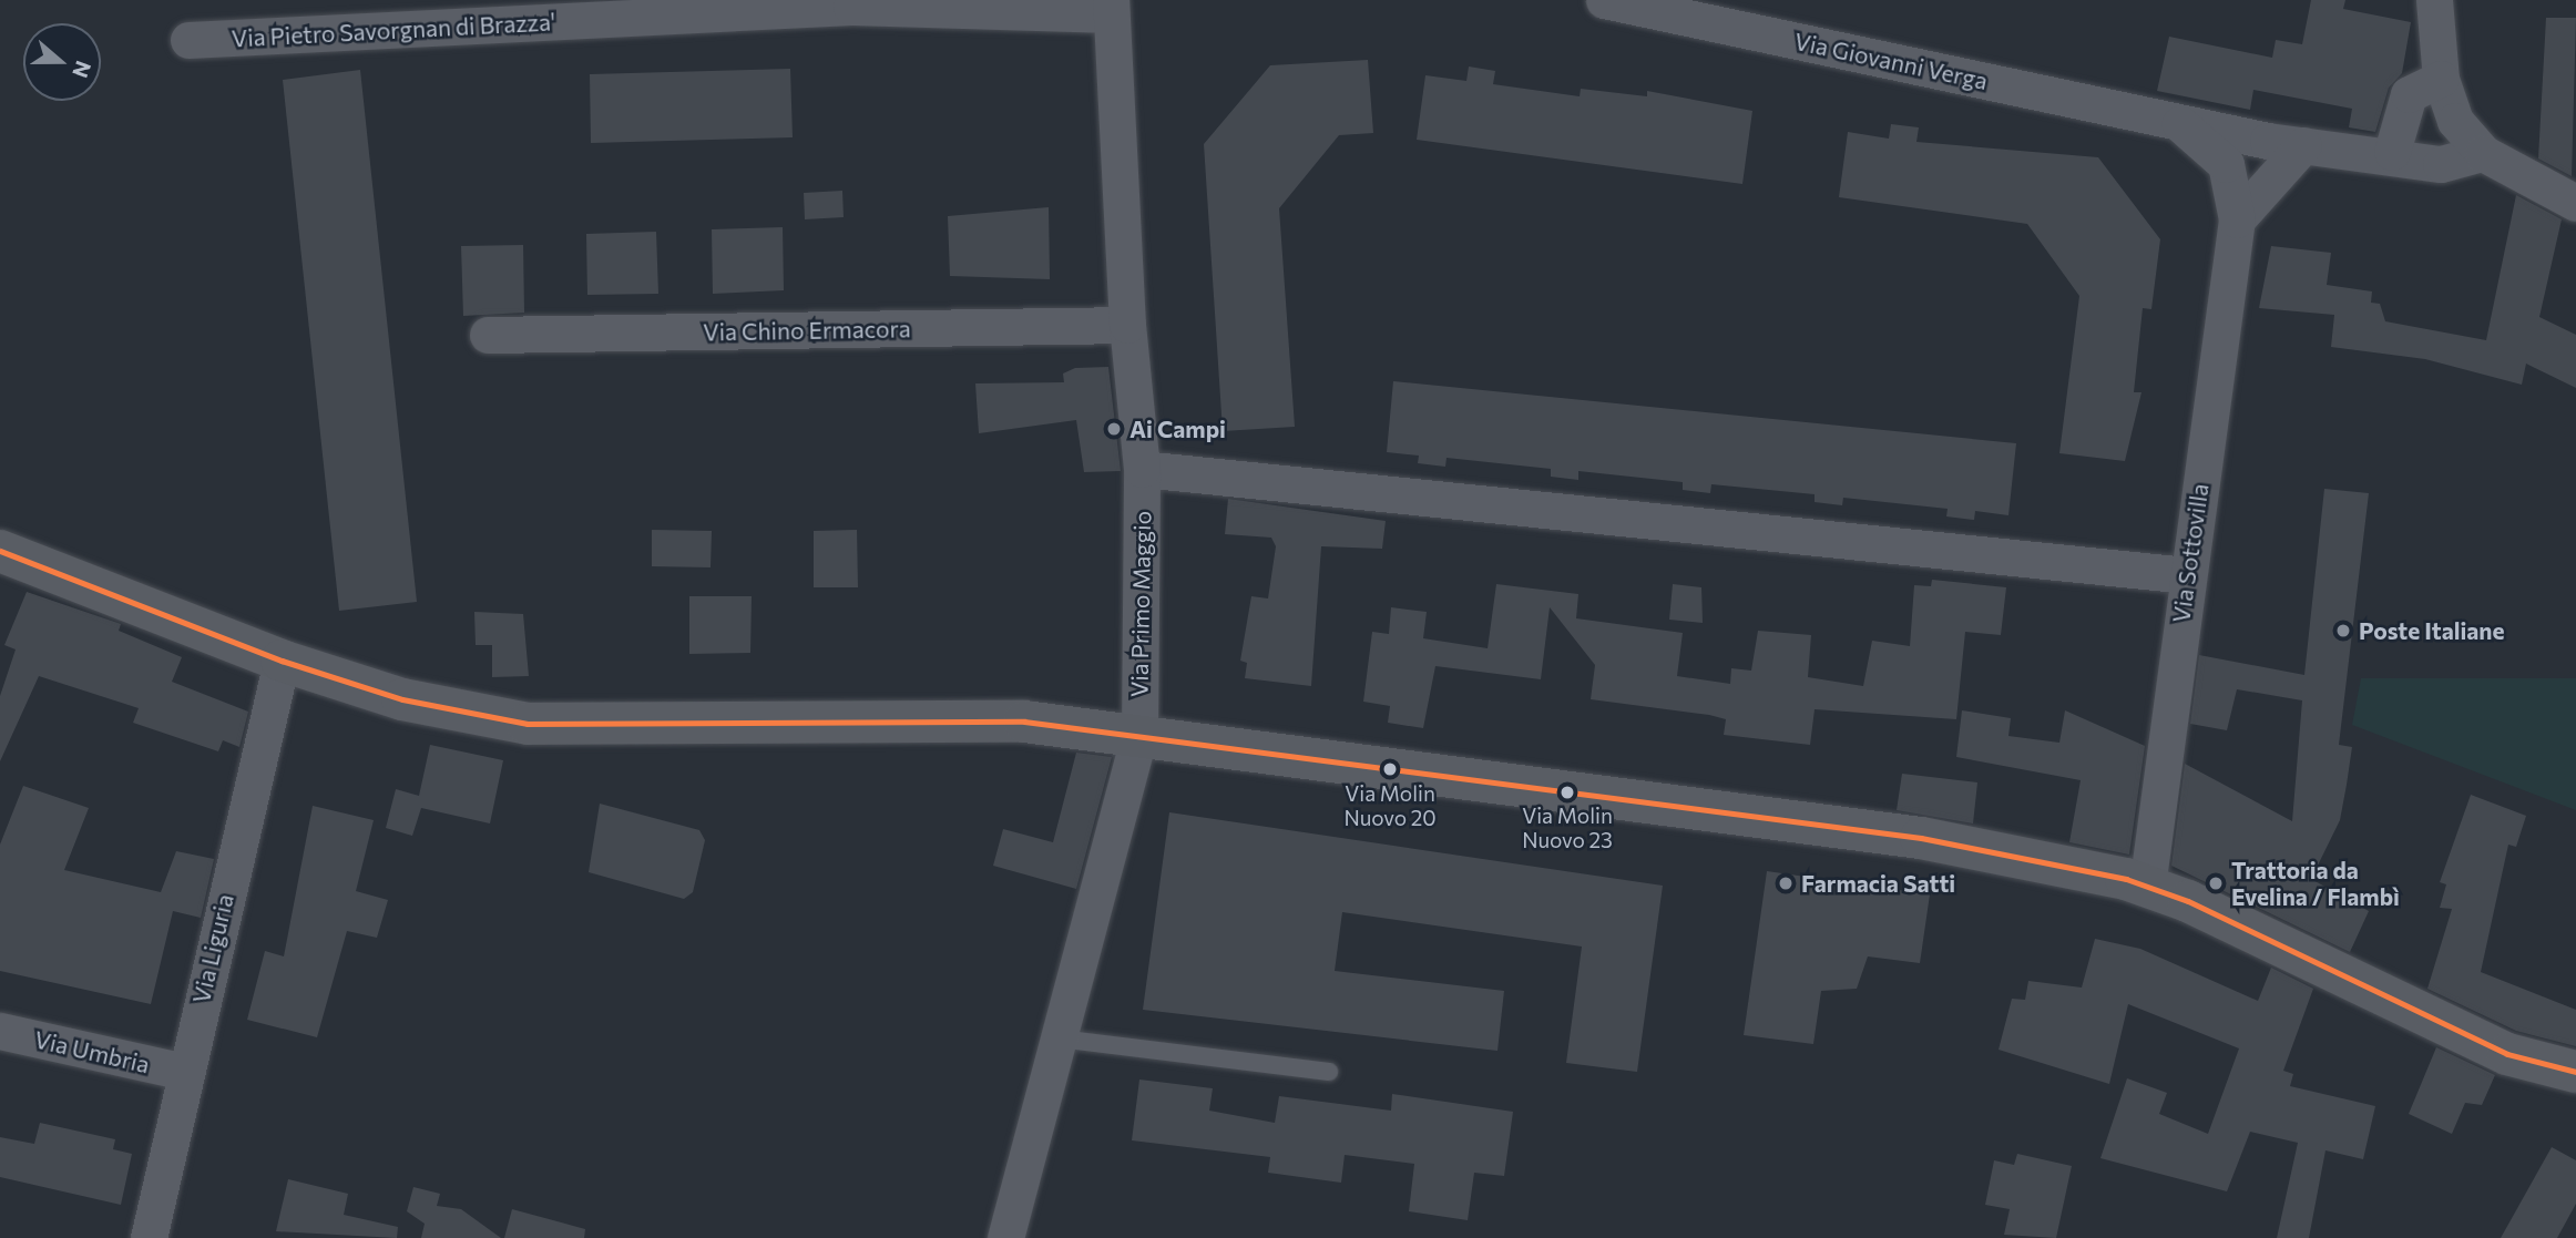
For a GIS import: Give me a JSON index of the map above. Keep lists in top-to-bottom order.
{
  "streets": {
    "street": [
      "Via Pietro Savorgnan di Brazza'",
      "Via Giovanni Verga",
      "Via Chino Ermacora",
      "Via Sottovilla",
      "Via Primo Maggio",
      "Via Liguria",
      "Via Umbria"
    ]
  },
  "crossings": [
    ["Via Pietro Savorgnan di Brazza'", "Via Primo Maggio"],
    ["Via Giovanni Verga", "Via Sottovilla"],
    ["Via Chino Ermacora", "Via Primo Maggio"],
    ["Via Liguria", "Via Umbria"]
  ],
  "places": [
    "Ai Campi",
    "Poste Italiane",
    "Via Molin Nuovo 20",
    "Via Molin Nuovo 23",
    "Farmacia Satti",
    "Trattoria da Evelina / Flambì"
  ],
  "north": "right"
}
